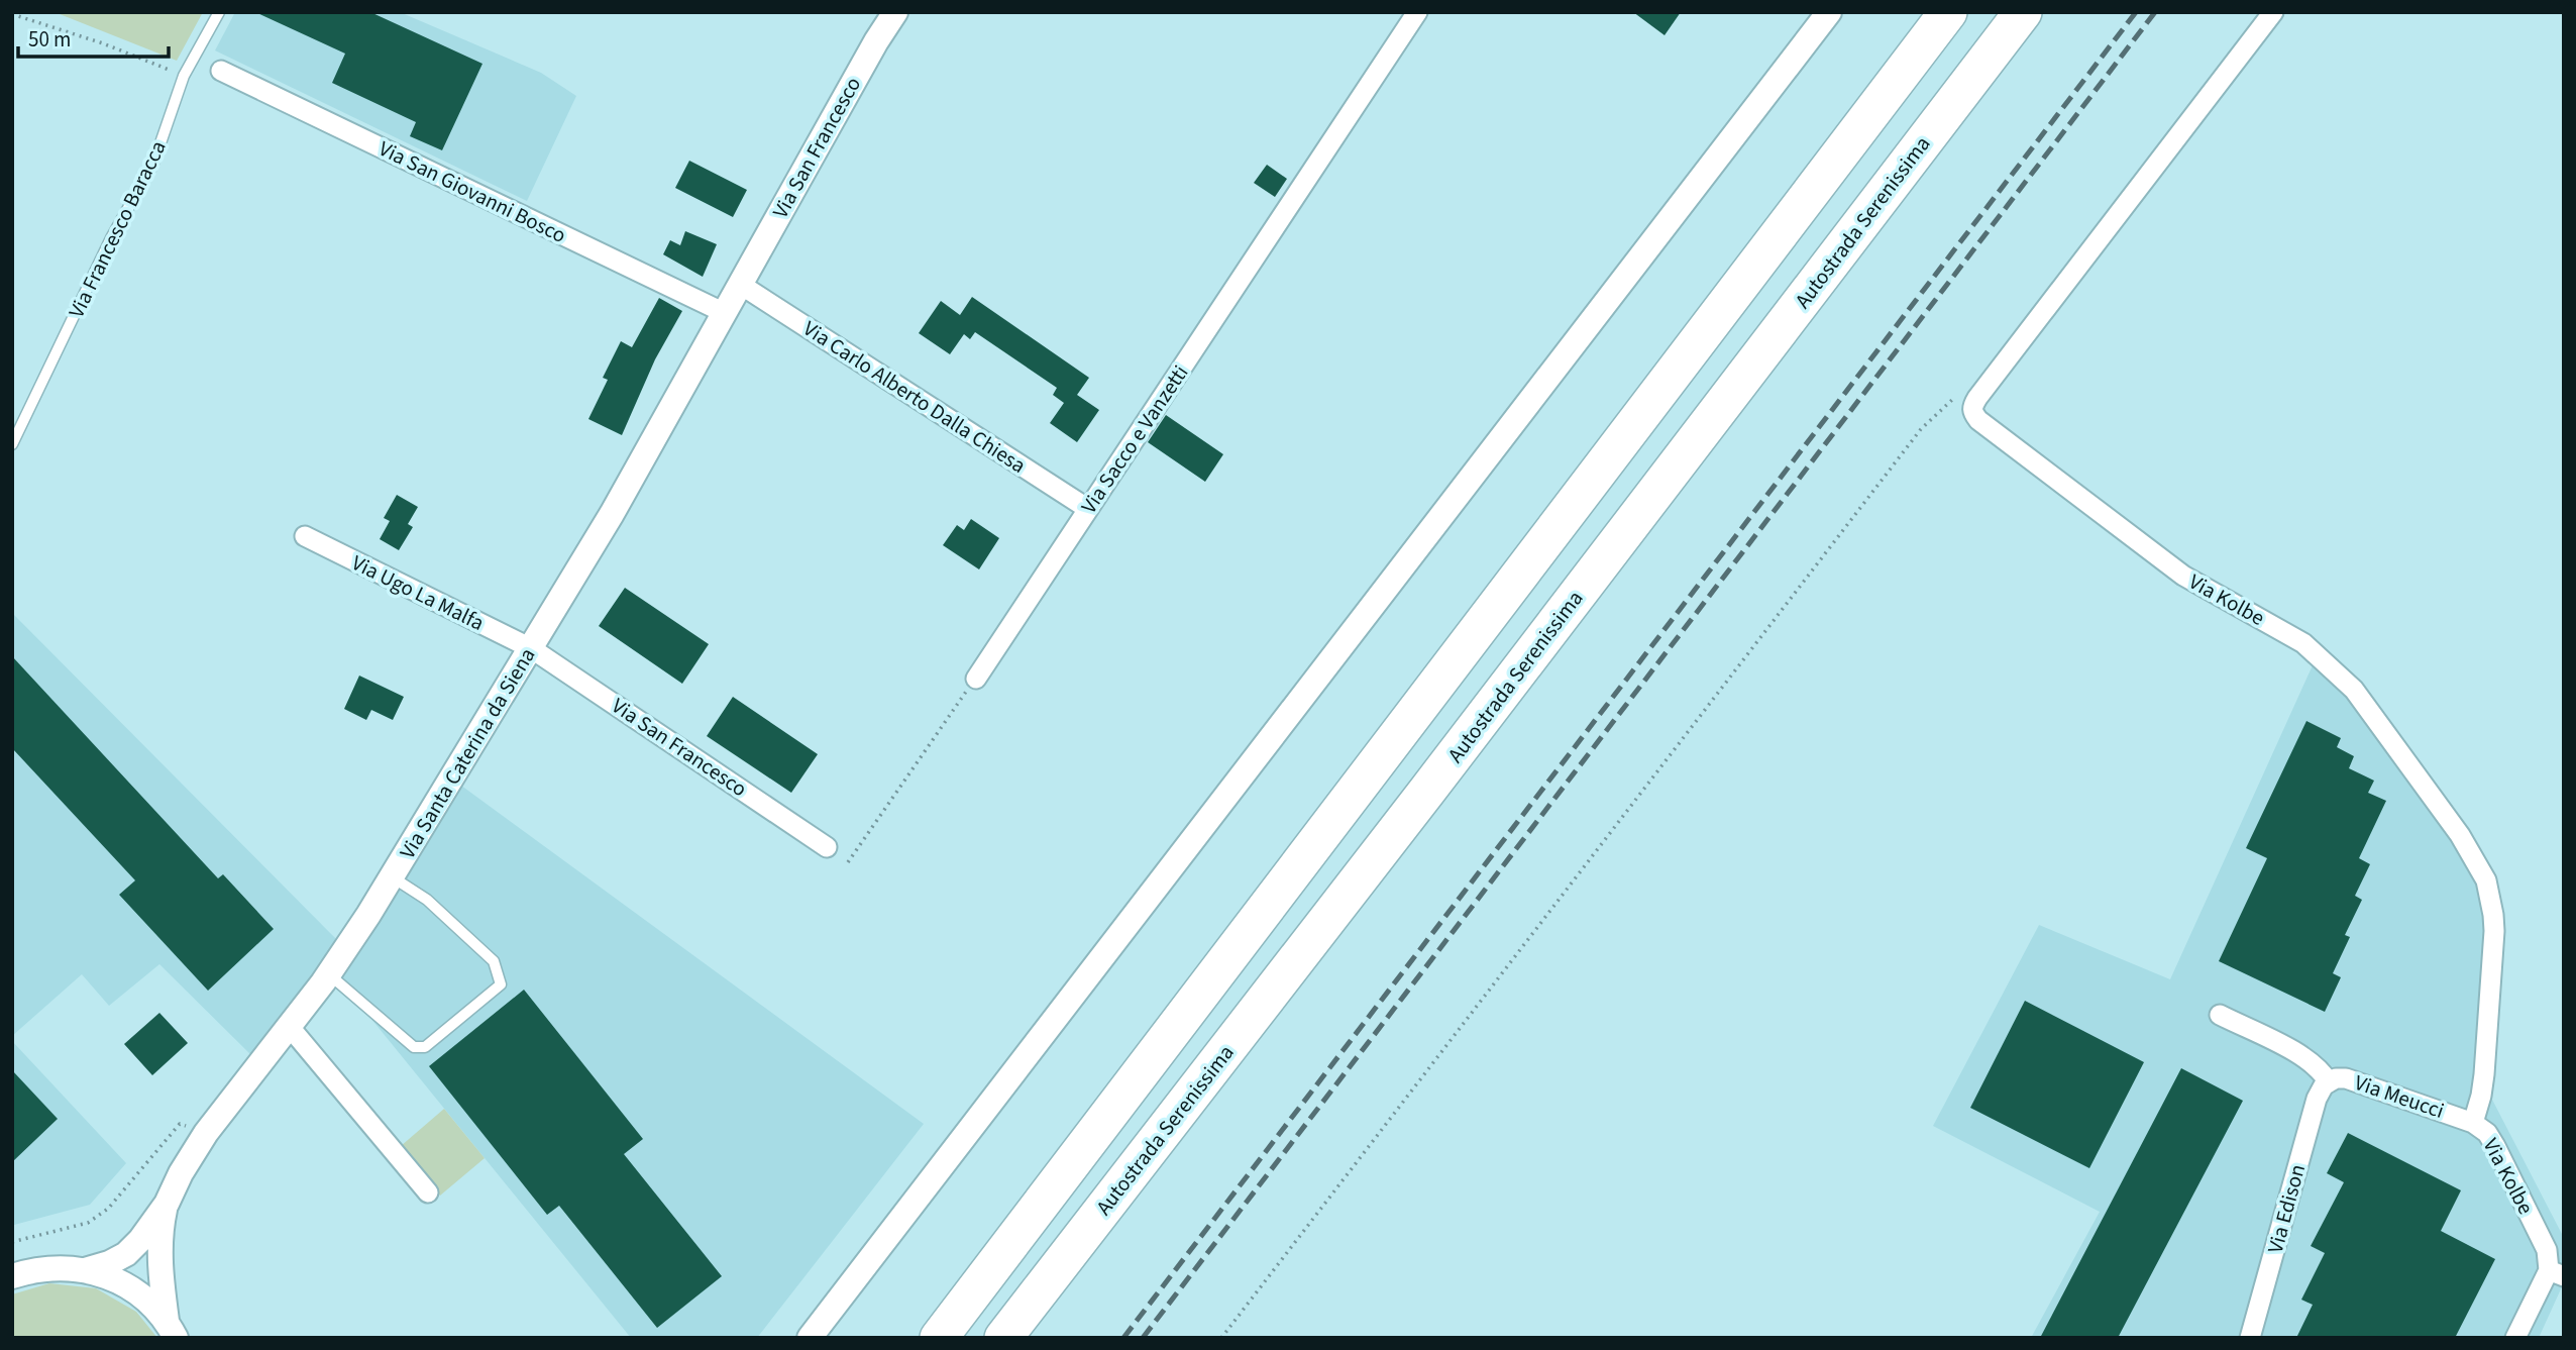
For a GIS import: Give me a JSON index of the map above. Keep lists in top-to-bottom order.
{
  "streets": {
    "highway": ["Autostrada Serenissima"],
    "street": [
      "Via San Francesco",
      "Via San Giovanni Bosco",
      "Via Carlo Alberto Dalla Chiesa",
      "Via Sacco e Vanzetti",
      "Via Ugo La Malfa",
      "Via Kolbe",
      "Via Santa Caterina da Siena",
      "Via Meucci",
      "Via Edison"
    ],
    "lane": ["Via Francesco Baracca"]
  },
  "crossings": [
    ["Via San Francesco", "Via Carlo Alberto Dalla Chiesa"],
    ["Via San Francesco", "Via Ugo La Malfa"],
    ["Via San Francesco", "Via Santa Caterina da Siena"],
    ["Via San Giovanni Bosco", "Via Santa Caterina da Siena"],
    ["Via Carlo Alberto Dalla Chiesa", "Via Sacco e Vanzetti"],
    ["Via Carlo Alberto Dalla Chiesa", "Via Santa Caterina da Siena"],
    ["Via Ugo La Malfa", "Via Santa Caterina da Siena"],
    ["Via Kolbe", "Via Meucci"],
    ["Via Meucci", "Via Edison"]
  ],
  "scale_bar": "50 m"
}
